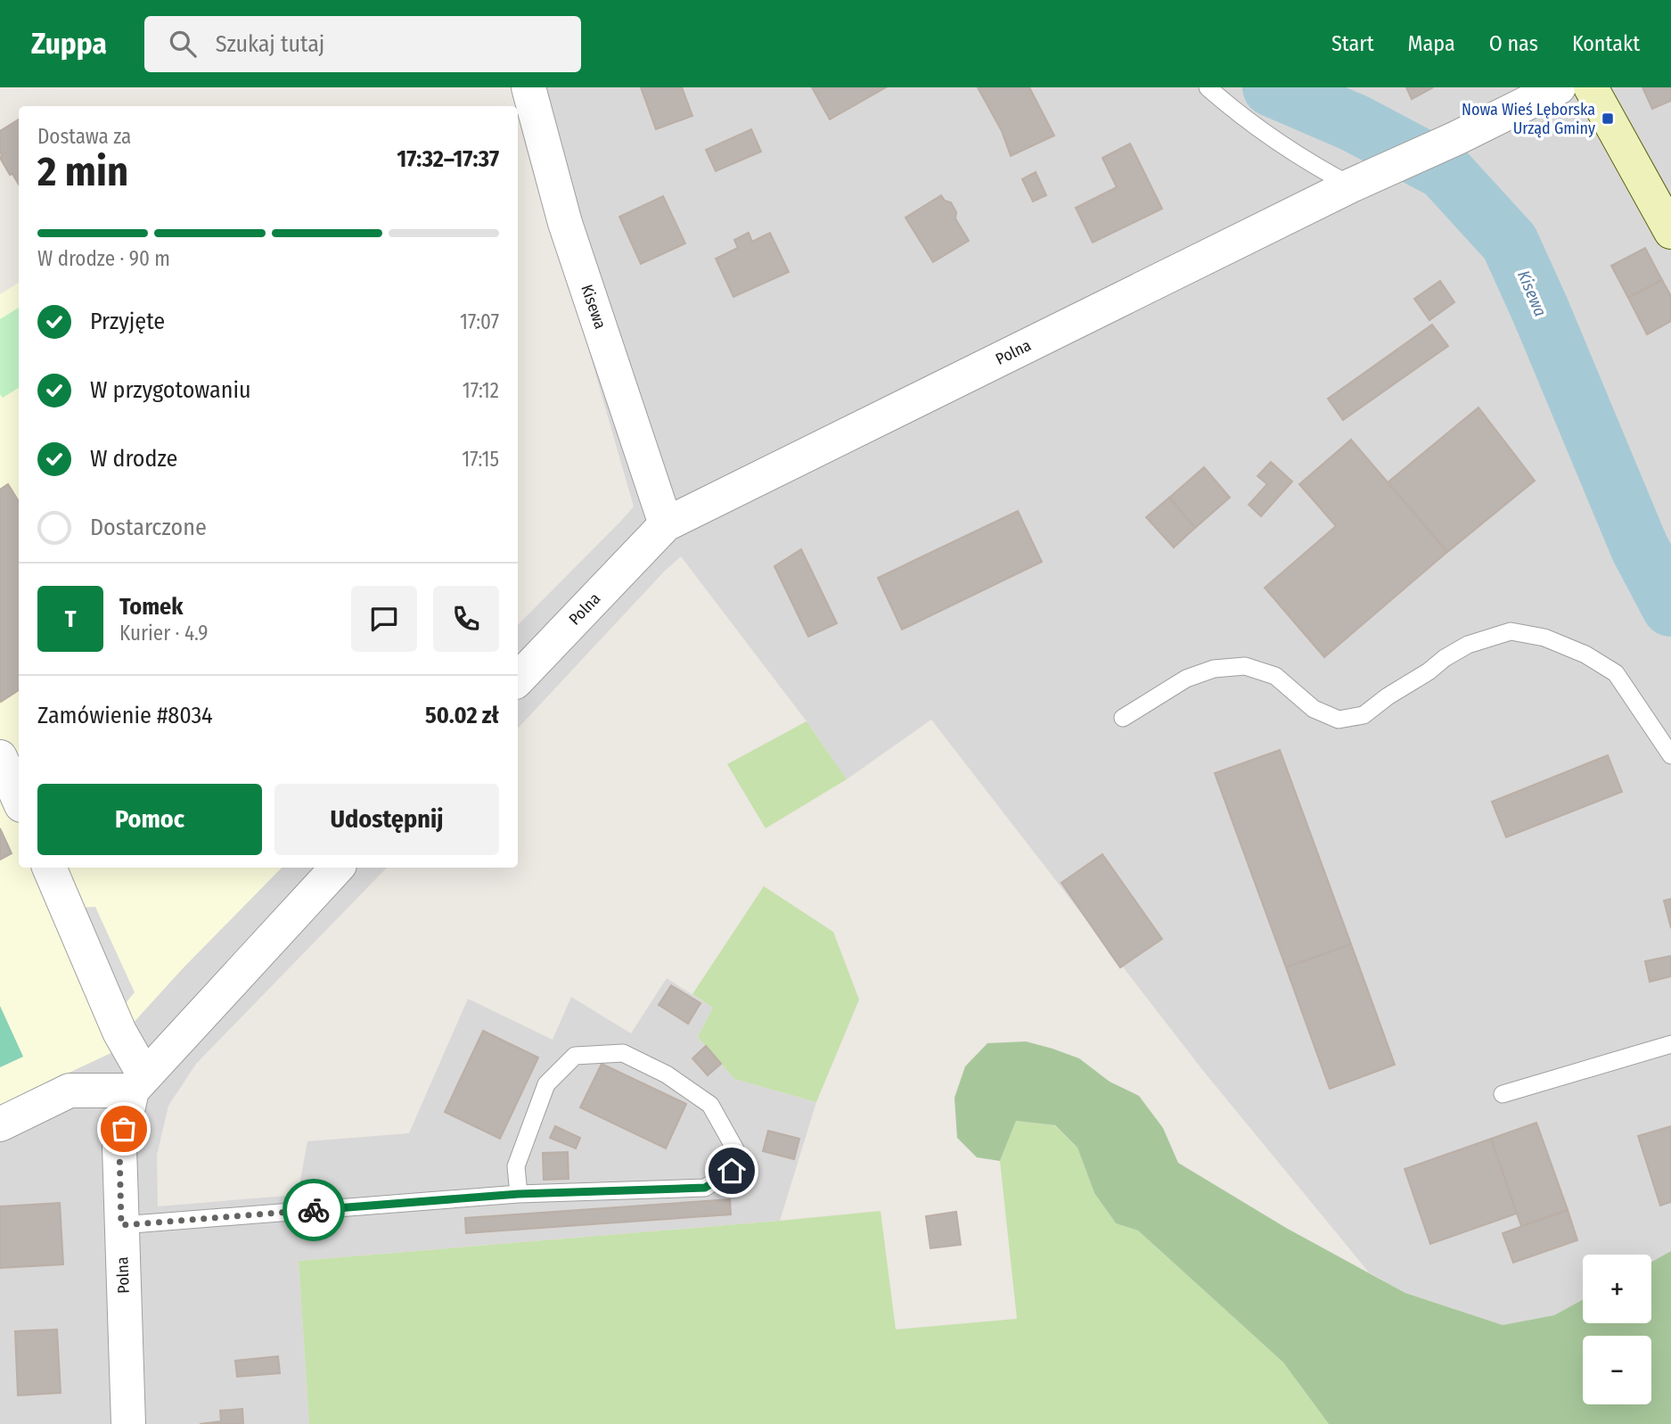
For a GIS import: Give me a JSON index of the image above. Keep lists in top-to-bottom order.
{
  "streets": {
    "street": ["Kisewa", "Polna"]
  },
  "crossings": [
    ["Kisewa", "Polna"]
  ],
  "water": ["Kisewa"],
  "places": {
    "transit": ["Nowa Wieś Lęborska Urząd Gminy"]
  },
  "page": {
    "header": "Zuppa",
    "search": "Szukaj tutaj",
    "nav": [
      "Start",
      "Mapa",
      "O nas",
      "Kontakt"
    ],
    "heading": ["2 min", "Dostawa za", "17:32–17:37"],
    "panel": [
      "Tomek",
      "Kurier · 4.9",
      "Zamówienie #8034",
      "50.02 zł"
    ],
    "bar": "W drodze · 90 m",
    "list": [
      ["Przyjęte", "17:07"],
      ["W przygotowaniu", "17:12"],
      ["W drodze", "17:15"],
      "Dostarczone"
    ],
    "round": "T",
    "buttons": ["Pomoc", "Udostępnij"],
    "map_buttons": ["+", "−"]
  }
}
